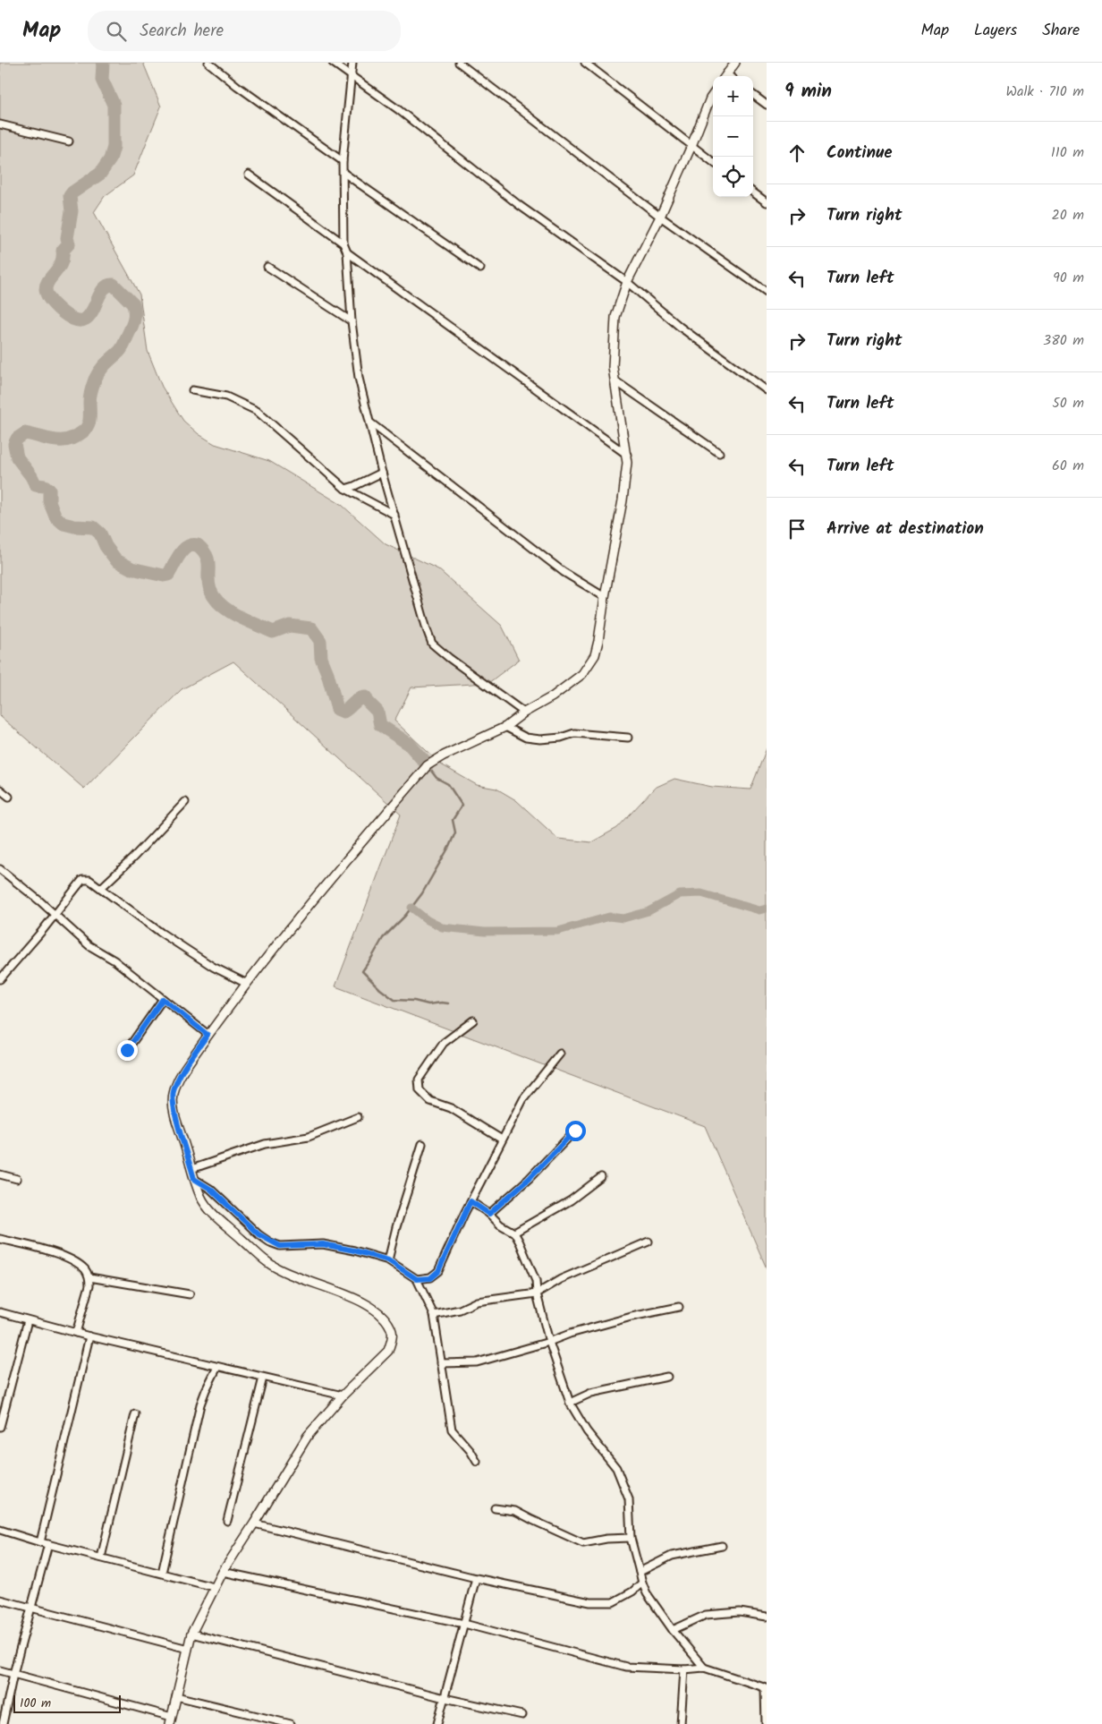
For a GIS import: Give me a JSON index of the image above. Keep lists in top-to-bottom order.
{
  "scale_bar": "100 m",
  "page": {
    "header": "Map",
    "search": "Search here",
    "nav": ["Map", "Layers", "Share"],
    "heading": ["9 min", "Walk · 710 m"],
    "map_buttons": ["+", "−"],
    "list": [
      ["Continue", "110 m"],
      ["Turn right", "20 m"],
      ["Turn left", "90 m"],
      ["Turn right", "380 m"],
      ["Turn left", "50 m"],
      ["Turn left", "60 m"],
      "Arrive at destination"
    ],
    "scale": "100 m"
  }
}
